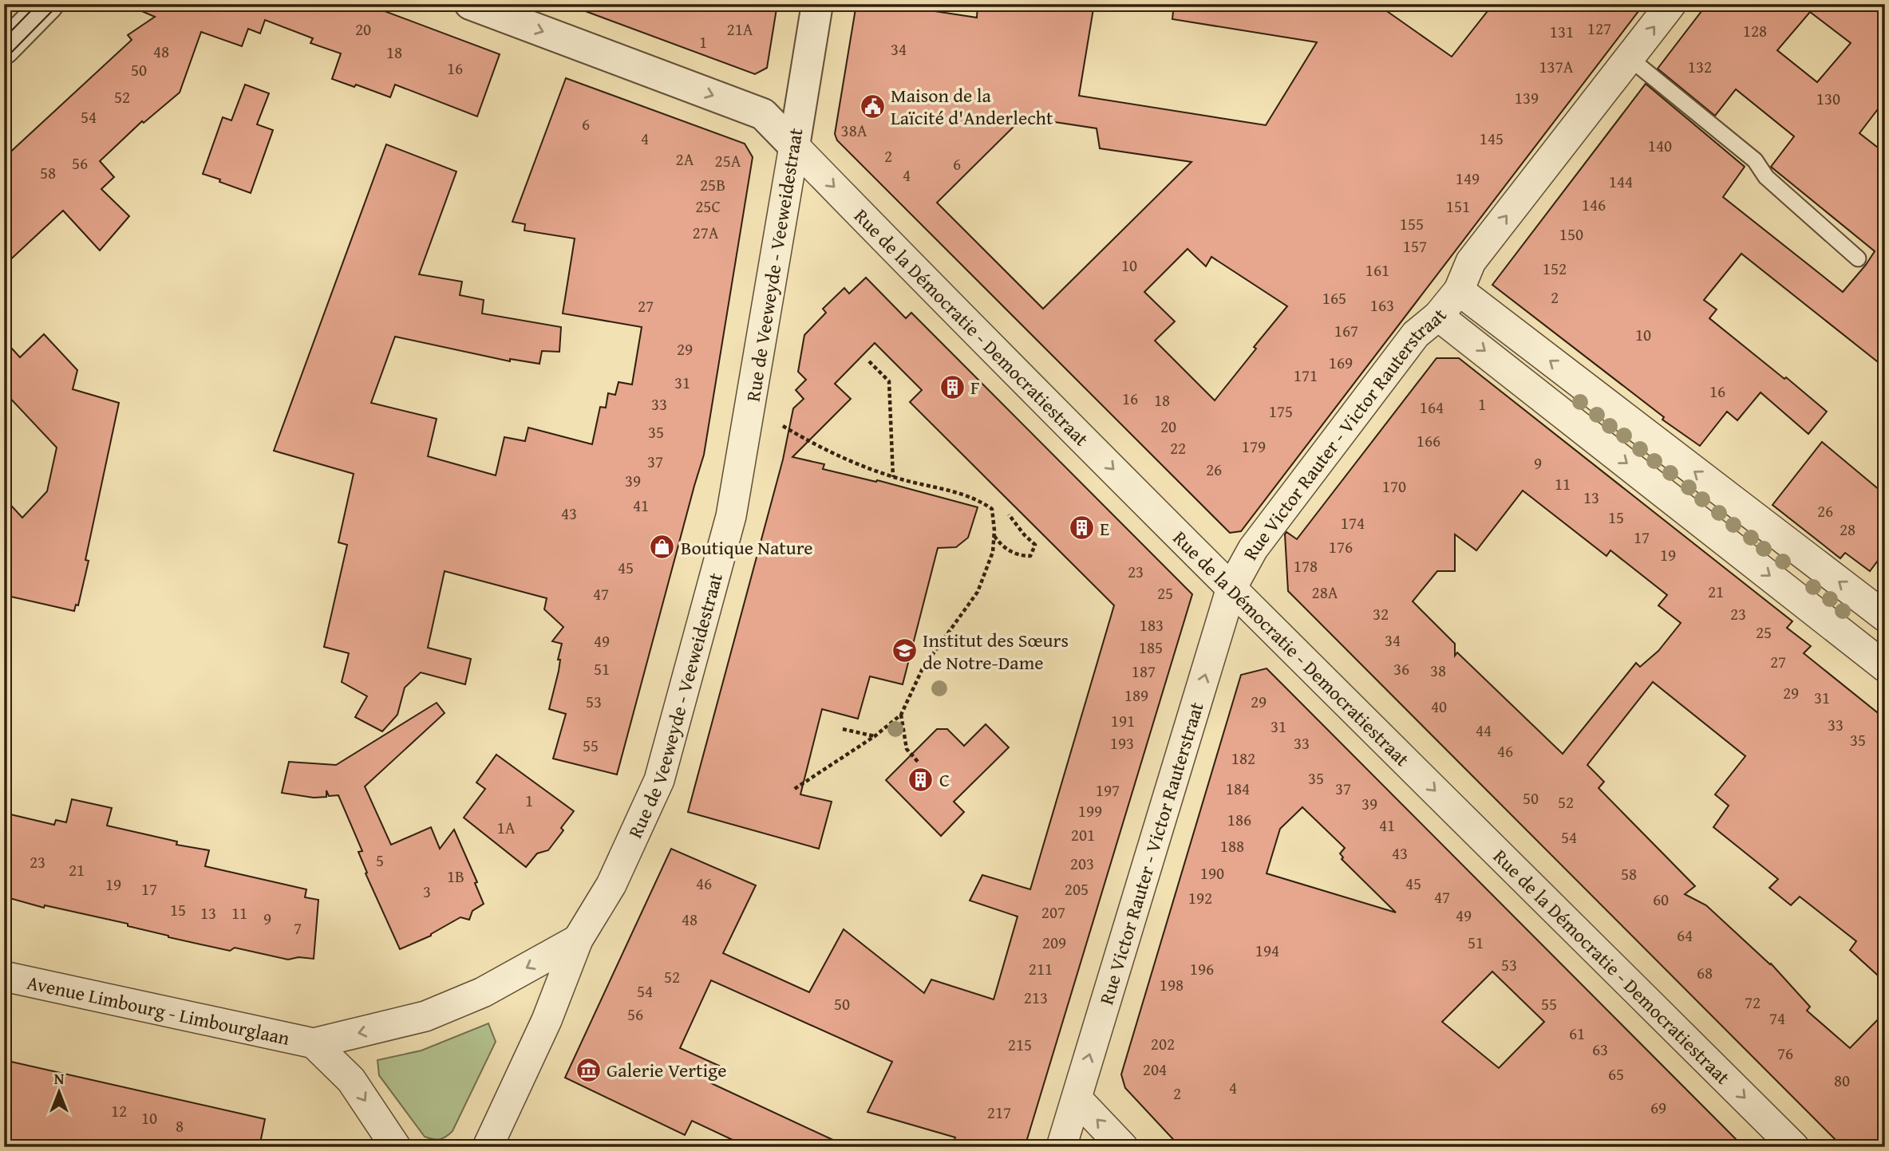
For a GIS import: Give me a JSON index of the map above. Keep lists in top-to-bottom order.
{
  "streets": {
    "street": [
      "Rue de Veeweyde - Veeweidestraat",
      "Rue de la Démocratie - Democratiestraat",
      "Rue Victor Rauter - Victor Rauterstraat",
      "Avenue Limbourg - Limbourglaan"
    ]
  },
  "crossings": [
    ["Rue de Veeweyde - Veeweidestraat", "Rue de la Démocratie - Democratiestraat"],
    ["Rue de Veeweyde - Veeweidestraat", "Avenue Limbourg - Limbourglaan"],
    ["Rue de la Démocratie - Democratiestraat", "Rue Victor Rauter - Victor Rauterstraat"]
  ],
  "one_way": ["Rue de la Démocratie - Democratiestraat", "Rue Victor Rauter - Victor Rauterstraat"],
  "places": {
    "public building": ["Maison de la Laïcité d'Anderlecht"],
    "building": ["F", "E", "C"],
    "shop": ["Boutique Nature"],
    "school or university": ["Institut des Sœurs de Notre-Dame"],
    "museum": ["Galerie Vertige"]
  },
  "house_numbers": [
    "127",
    "20",
    "21A",
    "128",
    "131",
    "1",
    "34",
    "48",
    "18",
    "137A",
    "132",
    "16",
    "50",
    "52",
    "139",
    "130",
    "54",
    "6",
    "38A",
    "4",
    "145",
    "140",
    "2",
    "2A",
    "25A",
    "56",
    "6",
    "58",
    "4",
    "149",
    "144",
    "25B",
    "146",
    "25C",
    "151",
    "155",
    "27A",
    "150",
    "157",
    "10",
    "152",
    "161",
    "2",
    "165",
    "163",
    "27",
    "167",
    "10",
    "29",
    "169",
    "171",
    "31",
    "16",
    "16",
    "18",
    "33",
    "1",
    "164",
    "175",
    "20",
    "35",
    "166",
    "179",
    "22",
    "37",
    "9",
    "26",
    "39",
    "11",
    "170",
    "13",
    "41",
    "26",
    "43",
    "15",
    "174",
    "28",
    "17",
    "176",
    "19",
    "178",
    "45",
    "23",
    "21",
    "28A",
    "25",
    "47",
    "32",
    "23",
    "183",
    "25",
    "34",
    "49",
    "185",
    "27",
    "51",
    "36",
    "38",
    "187",
    "29",
    "189",
    "31",
    "53",
    "29",
    "40",
    "191",
    "33",
    "31",
    "44",
    "35",
    "193",
    "33",
    "55",
    "46",
    "182",
    "35",
    "184",
    "37",
    "197",
    "50",
    "1",
    "52",
    "39",
    "199",
    "186",
    "41",
    "1A",
    "201",
    "54",
    "188",
    "43",
    "5",
    "23",
    "203",
    "21",
    "190",
    "58",
    "1B",
    "46",
    "45",
    "19",
    "17",
    "205",
    "3",
    "47",
    "192",
    "60",
    "15",
    "207",
    "13",
    "11",
    "49",
    "9",
    "48",
    "7",
    "64",
    "209",
    "51",
    "194",
    "53",
    "211",
    "196",
    "68",
    "52",
    "198",
    "54",
    "213",
    "72",
    "50",
    "55",
    "56",
    "74",
    "61",
    "202",
    "215",
    "63",
    "76",
    "204",
    "65",
    "80",
    "4",
    "2",
    "69",
    "12",
    "217",
    "10",
    "8"
  ],
  "north": "top"
}
